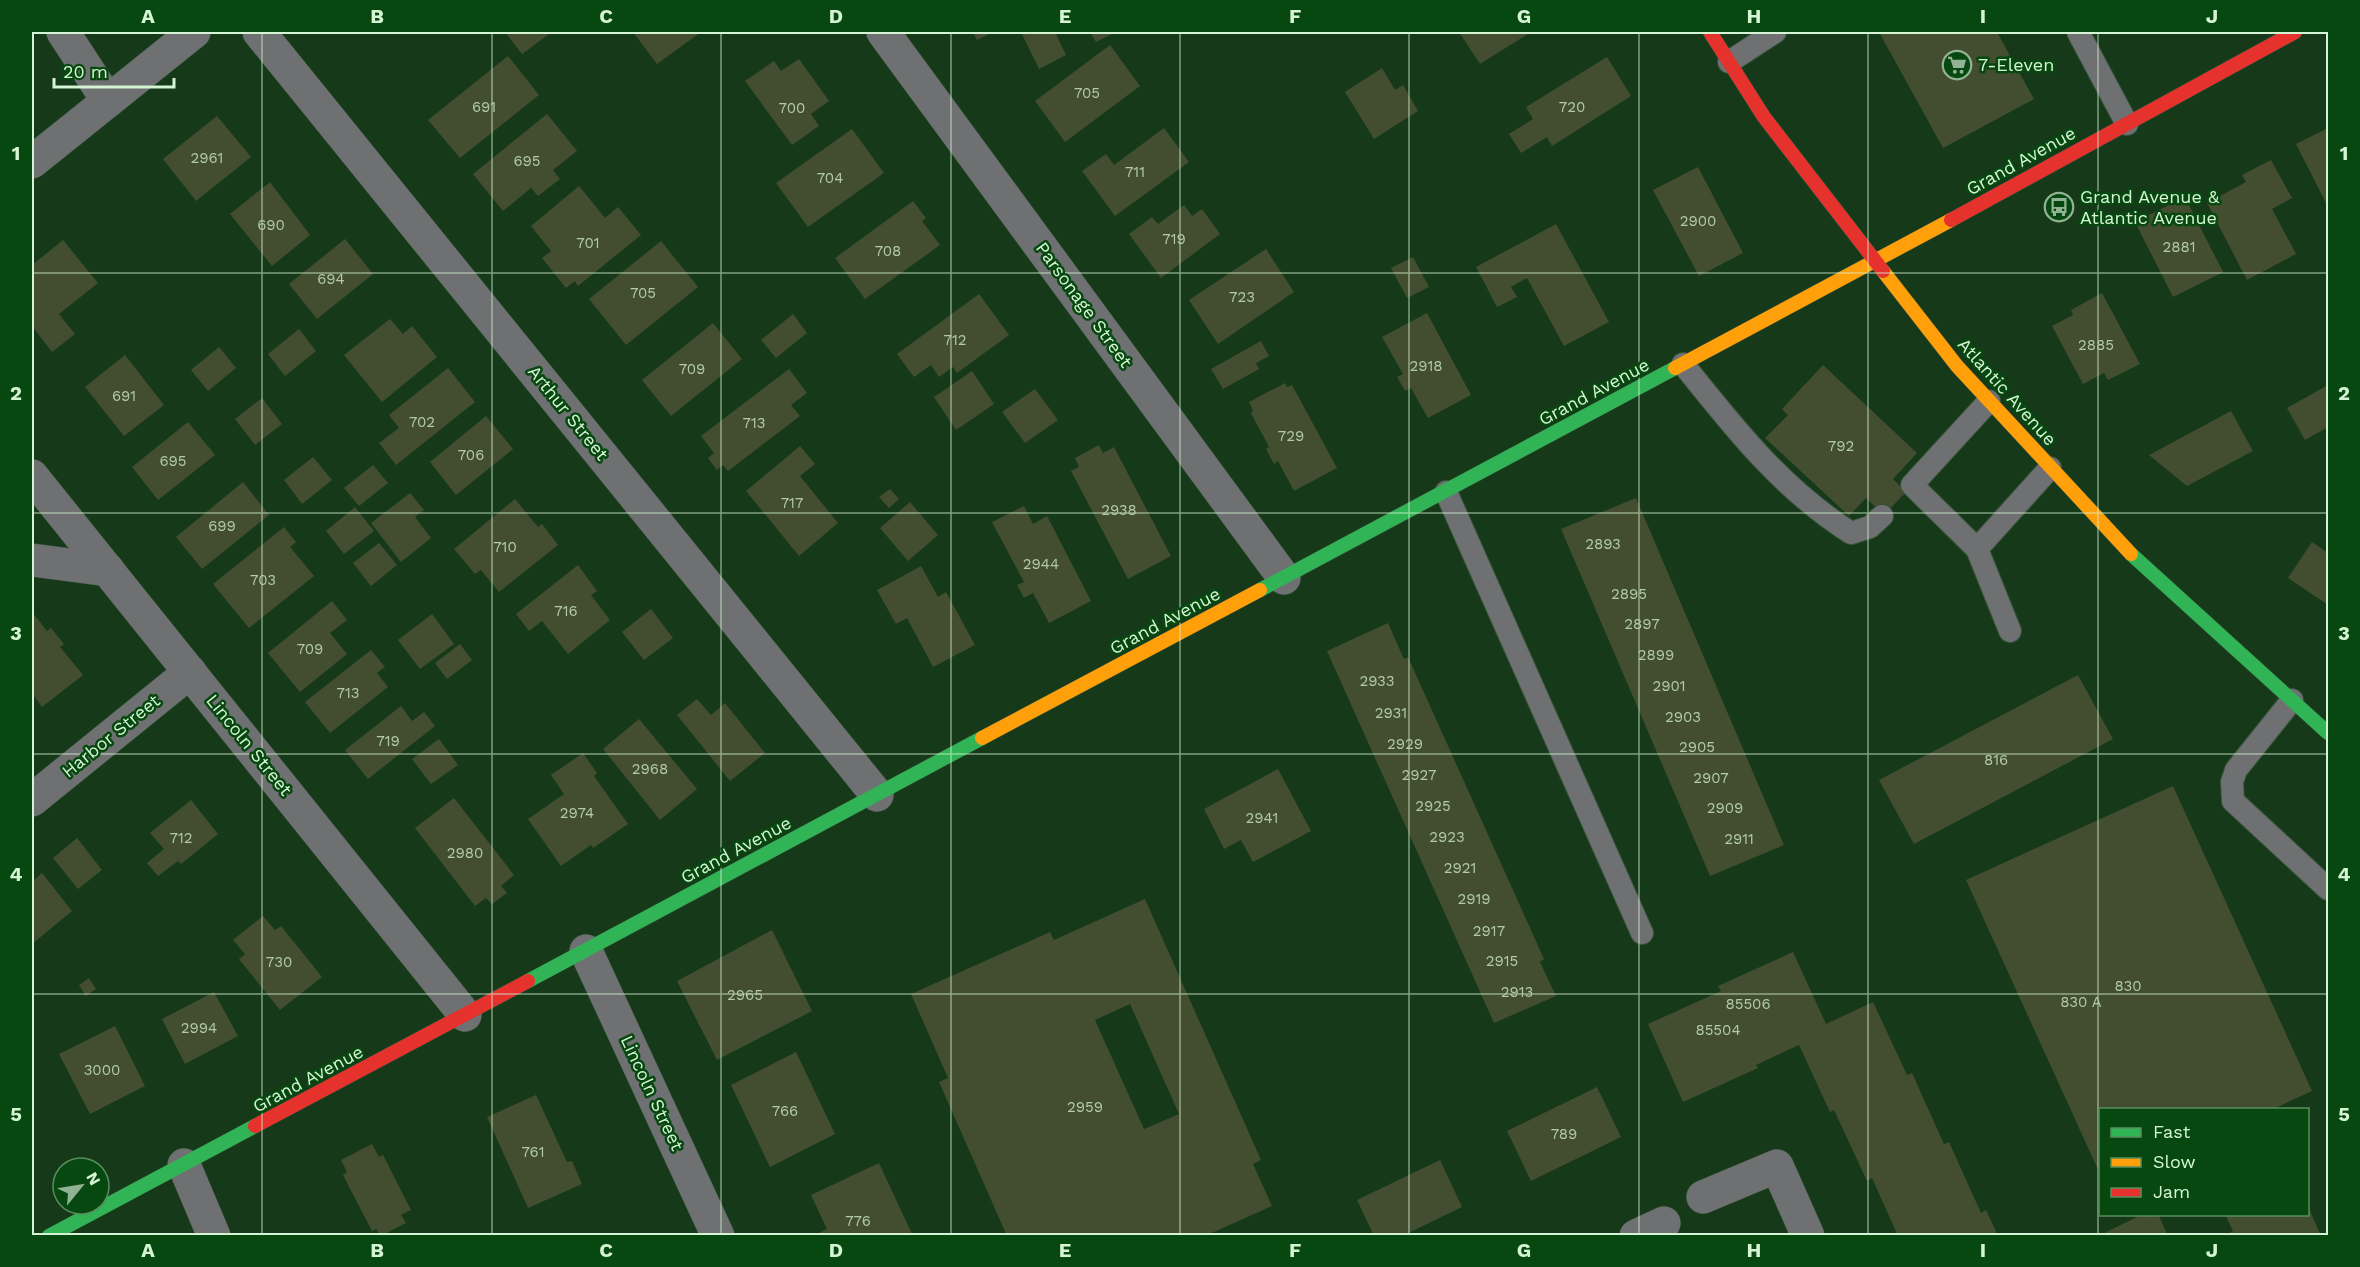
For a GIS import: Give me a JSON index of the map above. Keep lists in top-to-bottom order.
{
  "streets": {
    "street": [
      "Grand Avenue",
      "Parsonage Street",
      "Atlantic Avenue",
      "Arthur Street",
      "Harbor Street",
      "Lincoln Street"
    ]
  },
  "crossings": [
    ["Grand Avenue", "Parsonage Street"],
    ["Grand Avenue", "Atlantic Avenue"],
    ["Grand Avenue", "Arthur Street"],
    ["Grand Avenue", "Lincoln Street"],
    ["Harbor Street", "Lincoln Street"]
  ],
  "places": {
    "supermarket": ["7-Eleven"],
    "bus stop": ["Grand Avenue & Atlantic Avenue"]
  },
  "house_numbers": [
    "705",
    "691",
    "720",
    "700",
    "2961",
    "695",
    "711",
    "704",
    "2900",
    "690",
    "719",
    "701",
    "2881",
    "708",
    "694",
    "705",
    "723",
    "712",
    "2885",
    "2918",
    "709",
    "691",
    "702",
    "713",
    "729",
    "792",
    "706",
    "695",
    "717",
    "2938",
    "699",
    "2893",
    "710",
    "2944",
    "703",
    "2895",
    "716",
    "2897",
    "709",
    "2899",
    "2933",
    "2901",
    "713",
    "2931",
    "2903",
    "719",
    "2929",
    "2905",
    "816",
    "2968",
    "2927",
    "2907",
    "2925",
    "2909",
    "2974",
    "2941",
    "2923",
    "712",
    "2911",
    "2980",
    "2921",
    "2919",
    "2917",
    "2915",
    "730",
    "830",
    "2913",
    "2965",
    "830 A",
    "85506",
    "2994",
    "85504",
    "3000",
    "2959",
    "766",
    "789",
    "761",
    "776"
  ],
  "legend": ["Fast", "Slow", "Jam"],
  "scale_bar": "20 m",
  "north": "top right",
  "grid": {
    "columns": [
      "A",
      "B",
      "C",
      "D",
      "E",
      "F",
      "G",
      "H",
      "I",
      "J"
    ],
    "rows": [
      "1",
      "2",
      "3",
      "4",
      "5"
    ]
  }
}
